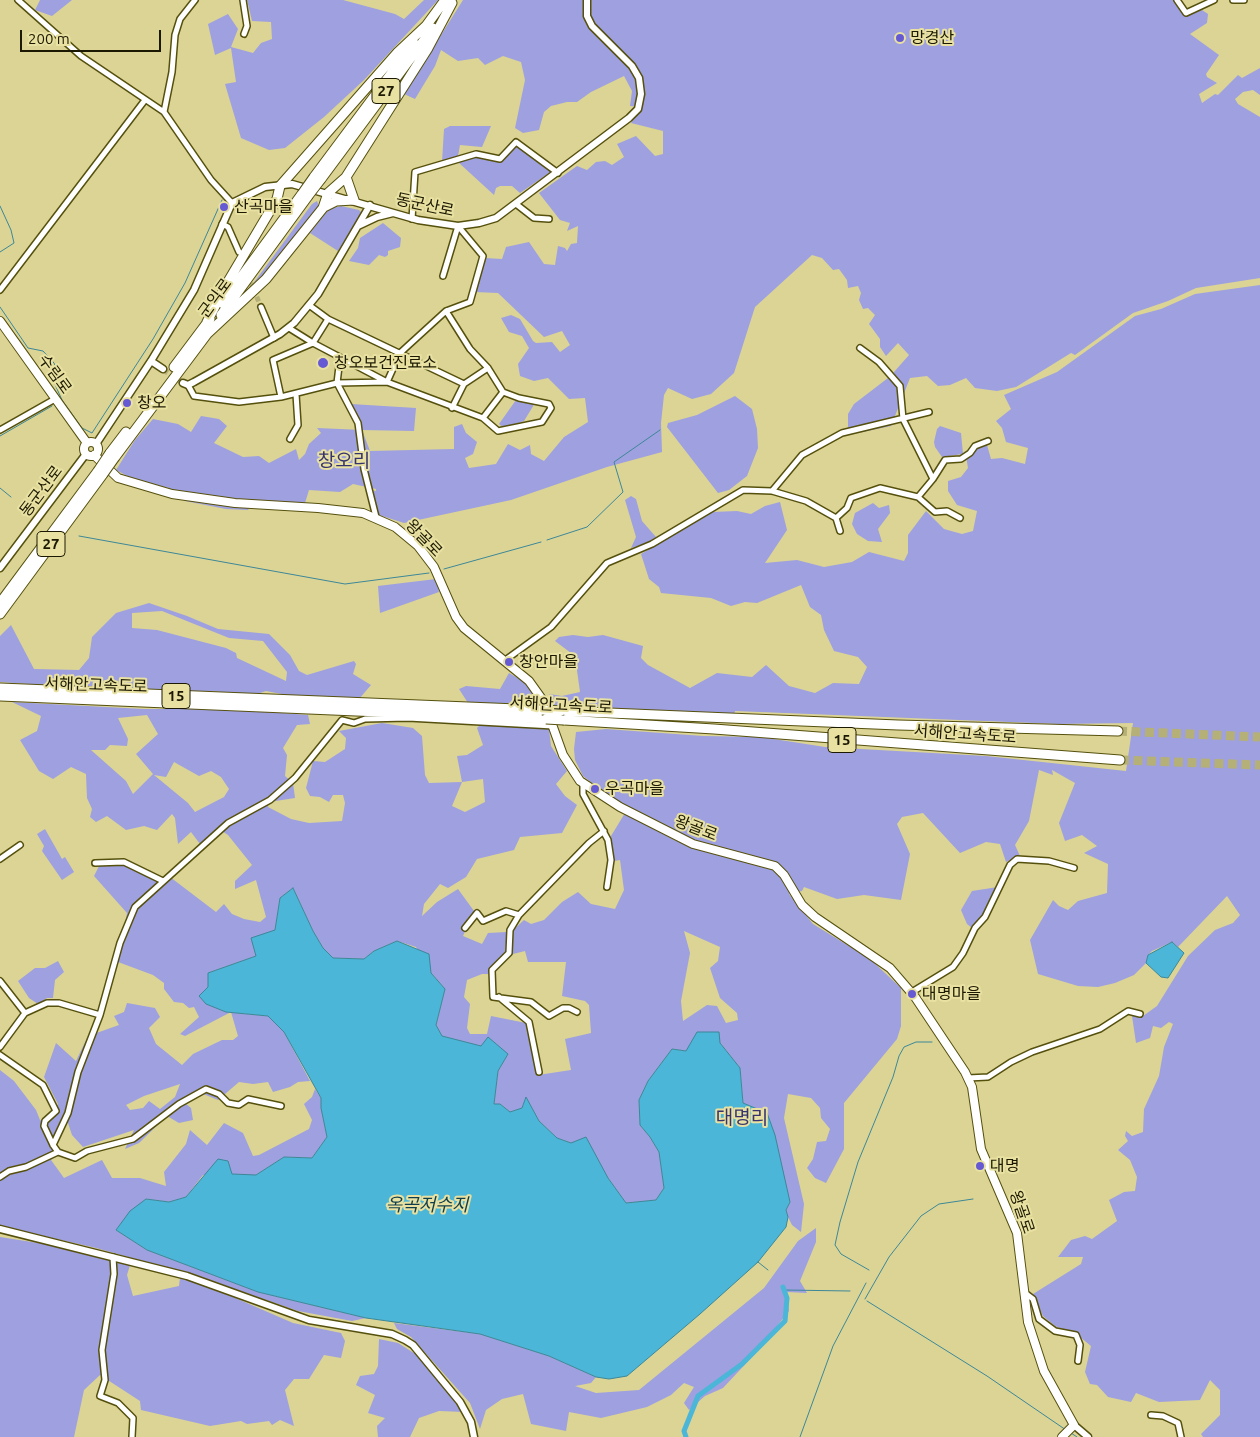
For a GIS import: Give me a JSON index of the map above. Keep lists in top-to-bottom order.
{
  "streets": {
    "highway": [
      "27",
      "군익로",
      "서해안고속도로",
      "15"
    ],
    "main road": ["수림로", "왕골로"],
    "street": ["동군산로"]
  },
  "crossings": [
    ["동군산로", "왕골로"]
  ],
  "districts": ["창오리", "대명리"],
  "water": ["옥곡저수지"],
  "places": [
    "망경산",
    "산곡마을",
    "창오보건진료소",
    "창오",
    "창안마을",
    "우곡마을",
    "대명마을",
    "대명"
  ],
  "scale_bar": "200 m"
}
